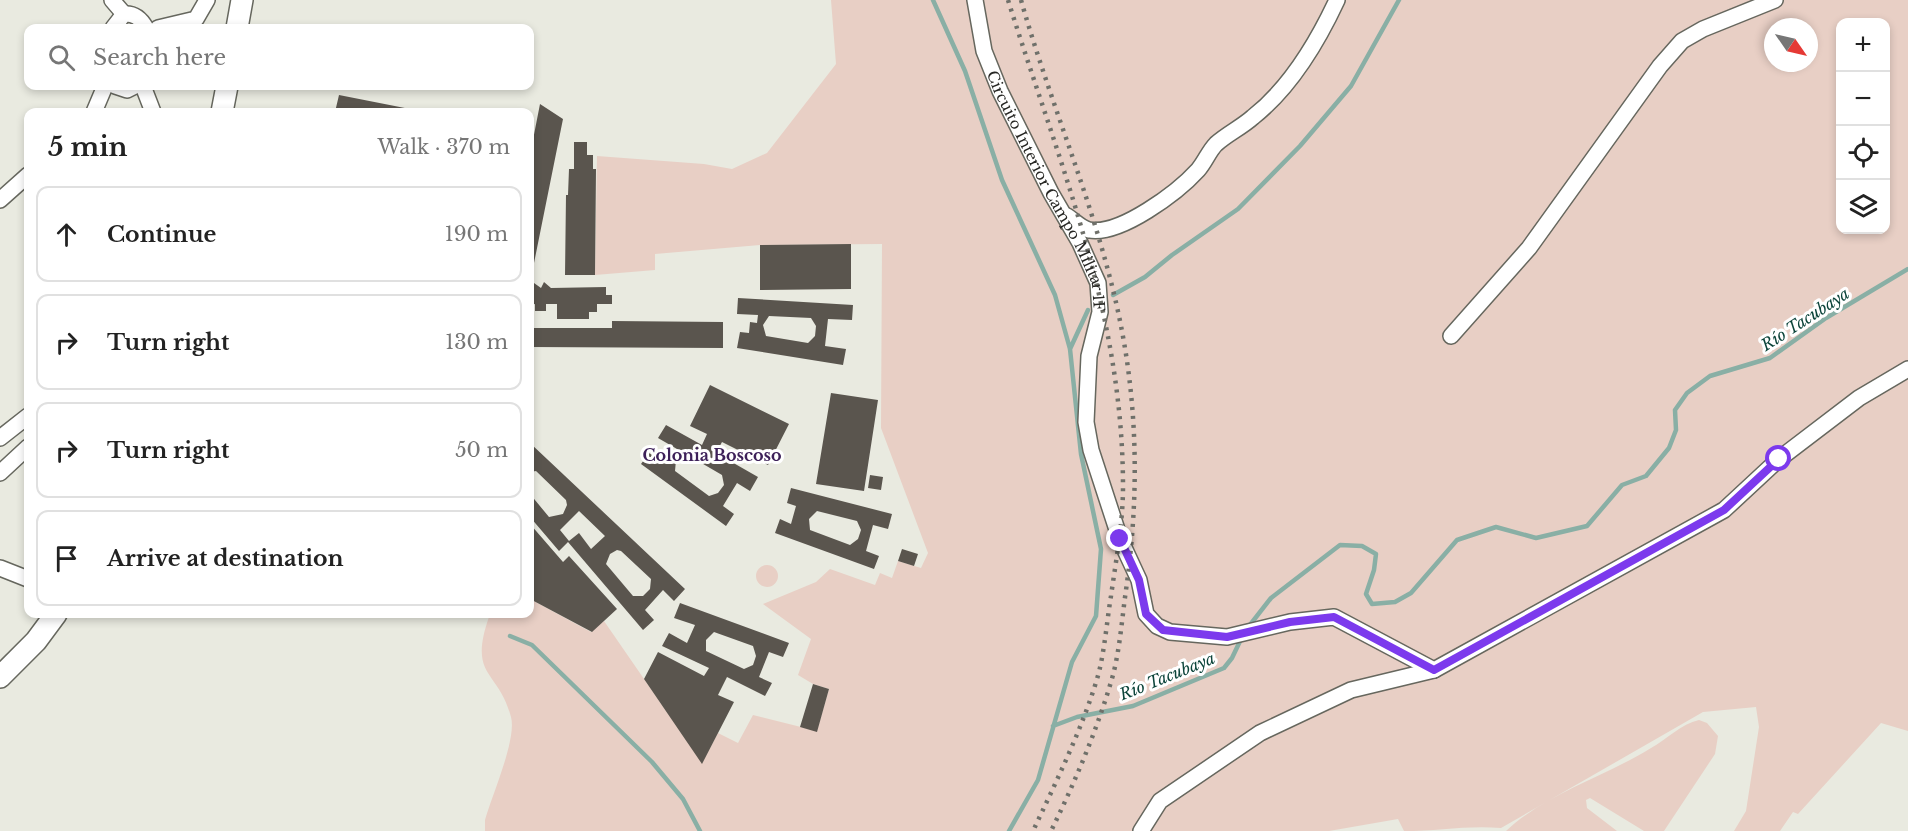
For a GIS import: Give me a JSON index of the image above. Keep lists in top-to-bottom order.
{
  "streets": {
    "street": ["Circuito Interior Campo Militar 1F"]
  },
  "districts": ["Colonia Boscoso"],
  "water": ["Río Tacubaya"],
  "north": "bottom right",
  "page": {
    "map_buttons": ["+", "−"],
    "search": "Search here",
    "heading": ["5 min", "Walk · 370 m"],
    "list": [
      ["Continue", "190 m"],
      ["Turn right", "130 m"],
      ["Turn right", "50 m"],
      "Arrive at destination"
    ]
  }
}
